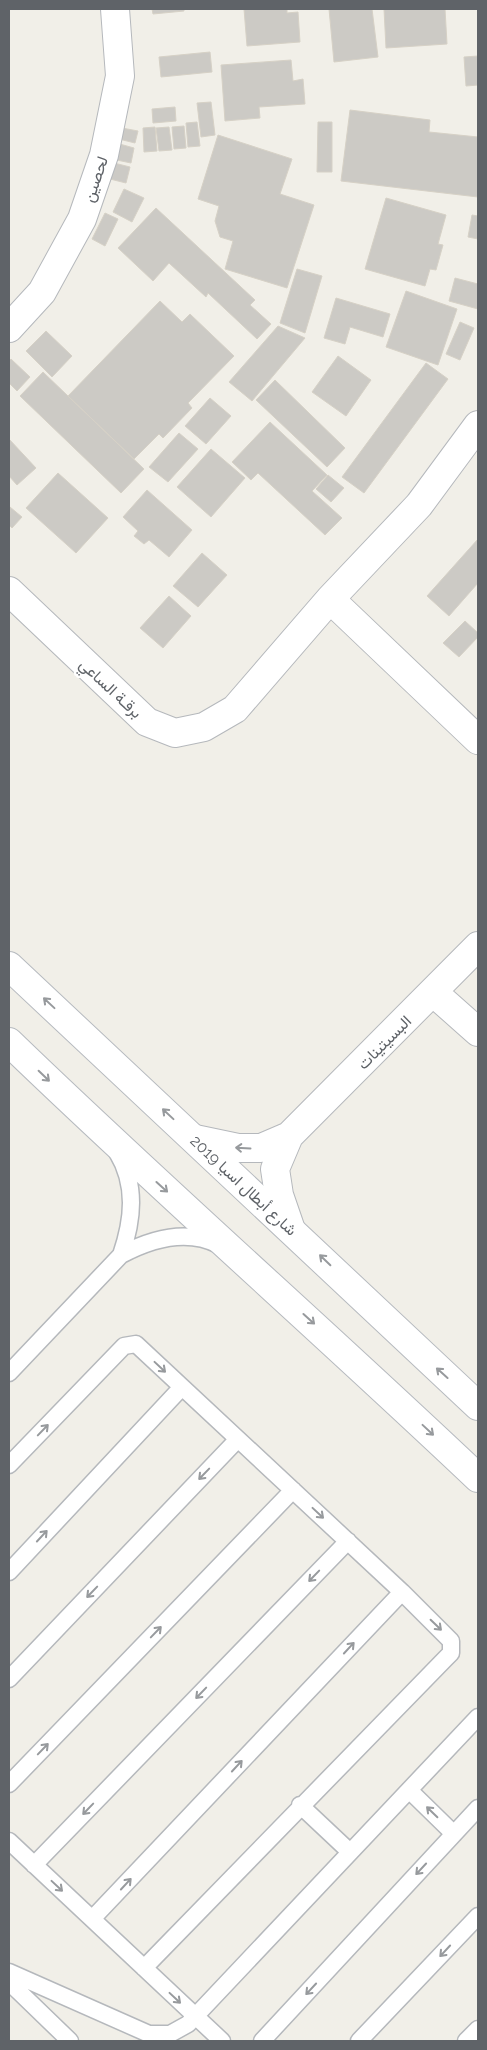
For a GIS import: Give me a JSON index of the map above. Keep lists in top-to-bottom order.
{
  "streets": {
    "street": [
      "لحصين",
      "برقـة الساعي",
      "البسيتينات",
      "شارع أبطال اسيا 2019"
    ]
  },
  "crossings": [
    ["البسيتينات", "شارع أبطال اسيا 2019"]
  ]
}
